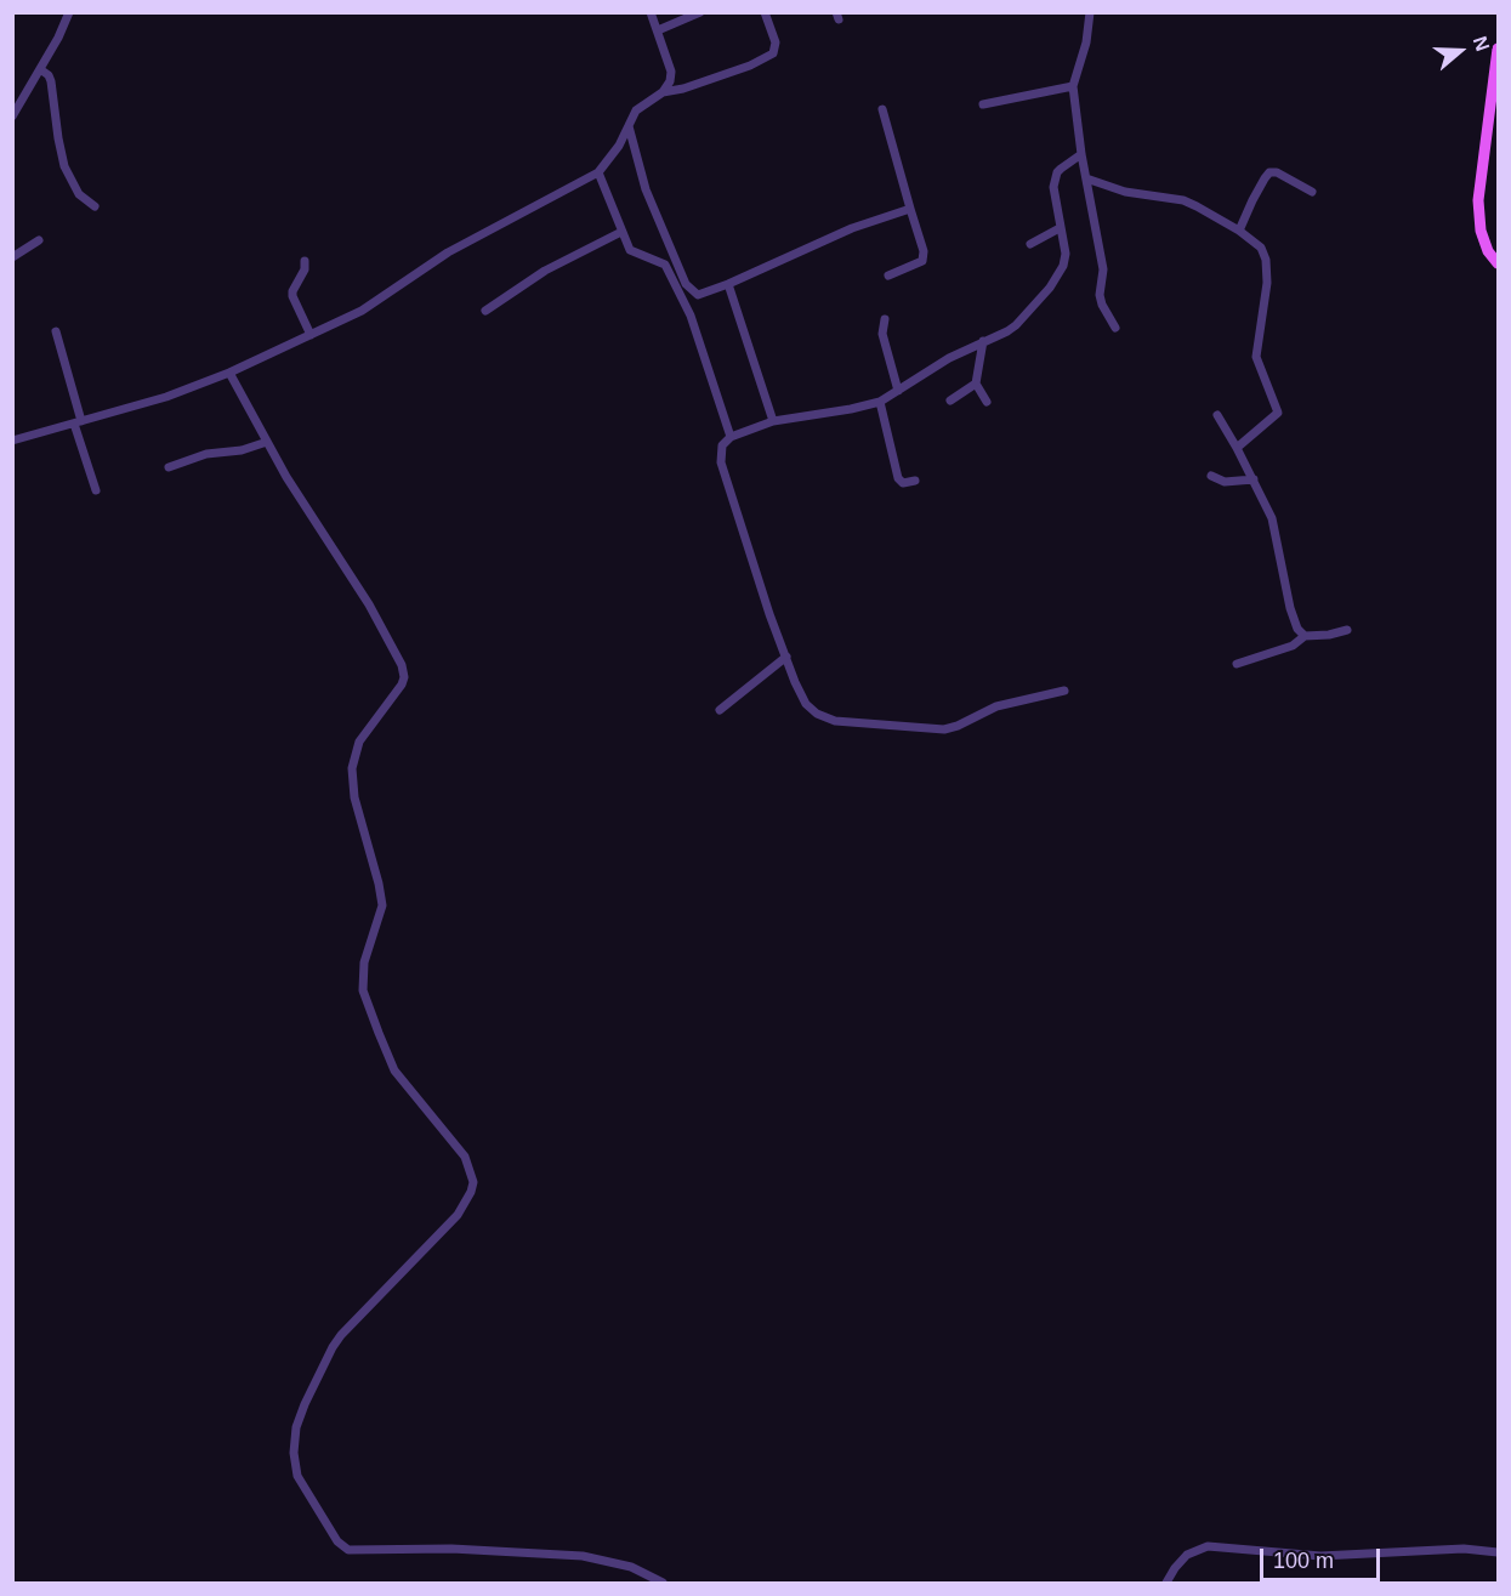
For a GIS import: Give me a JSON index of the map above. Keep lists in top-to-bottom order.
{
  "scale_bar": "100 m",
  "north": "right"
}
